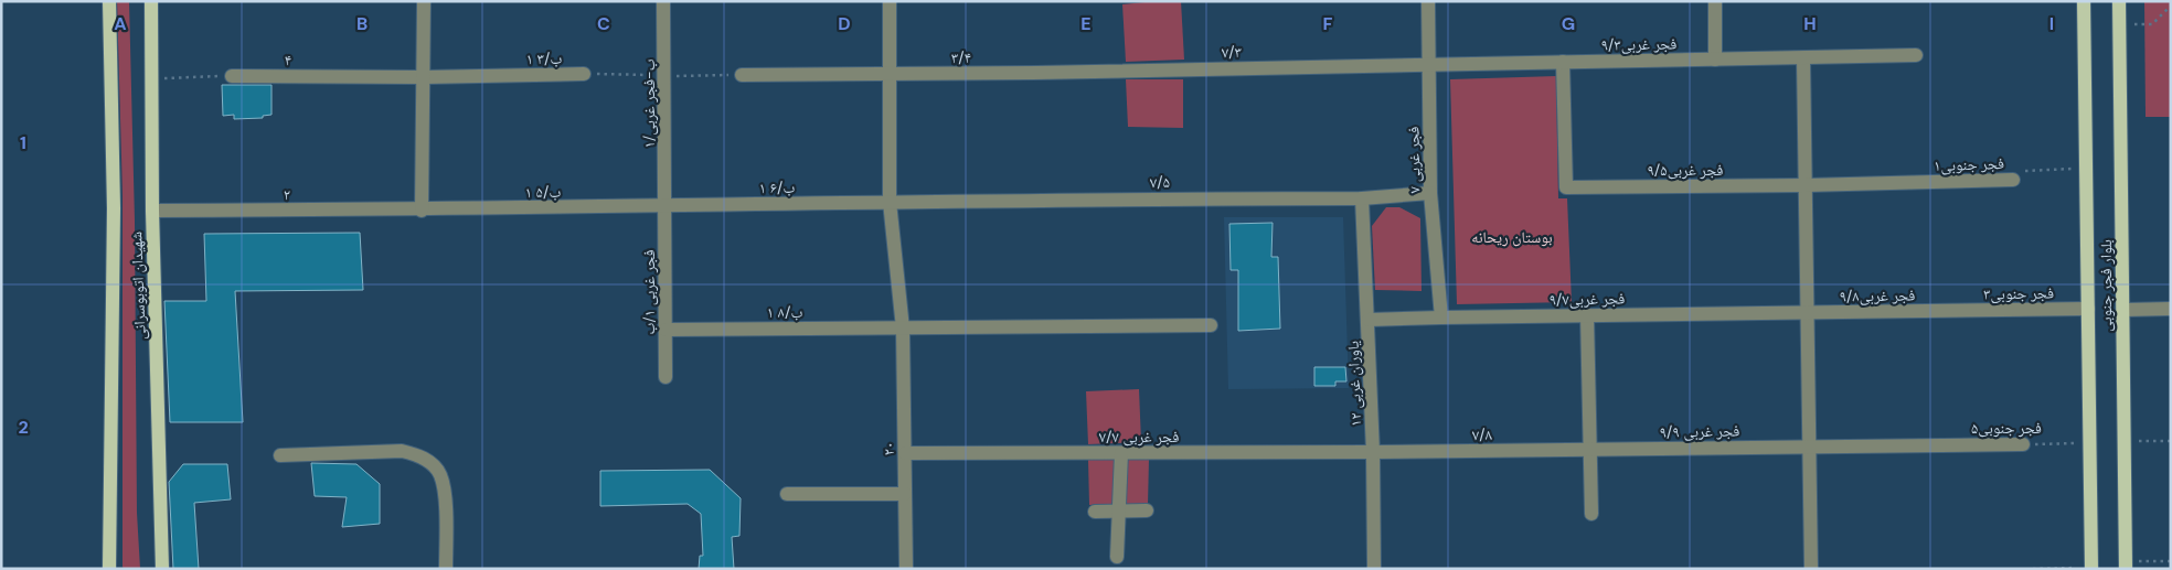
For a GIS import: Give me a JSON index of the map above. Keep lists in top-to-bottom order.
{
  "streets": {
    "main road": ["شهیدان اتوبوسرانی", "بلوار فجر جنوبی"],
    "street": [
      "فجر غربی۹/۳",
      "۷/۳",
      "۳/۴",
      "۱ ب/۳",
      "۴",
      "۱/ب-فجر غربی",
      "۷ فجر غربی",
      "فجر جنوبی۱",
      "فجر غربی۹/۵",
      "۷/۵",
      "۱ ب/۶",
      "۱ ب/۵",
      "۲",
      "فجر غربی ۱/ب",
      "فجر جنوبی۳",
      "فجر غربی۹/۸",
      "فجر غربی۹/۷",
      "۱ ب/۸",
      "۱۲ یاوران غربی",
      "فجر جنوبی۵",
      "۹/۹ فجر غربی",
      "۷/۸",
      "۷/۷ فجر غربی",
      "۲۰"
    ]
  },
  "crossings": [
    ["فجر غربی۹/۳", "۷/۳"],
    ["فجر غربی۹/۳", "۷ فجر غربی"],
    ["فجر غربی۹/۳", "فجر غربی۹/۵"],
    ["۷/۳", "۳/۴"],
    ["۷/۳", "۷ فجر غربی"],
    ["۳/۴", "۲۰"],
    ["۱ ب/۳", "۴"],
    ["۱/ب-فجر غربی", "۱ ب/۶"],
    ["۱/ب-فجر غربی", "۱ ب/۵"],
    ["۱/ب-فجر غربی", "فجر غربی ۱/ب"],
    ["۷ فجر غربی", "۷/۵"],
    ["۷ فجر غربی", "فجر غربی۹/۷"],
    ["فجر جنوبی۱", "فجر غربی۹/۵"],
    ["فجر جنوبی۱", "بلوار فجر جنوبی"],
    ["۷/۵", "۱ ب/۶"],
    ["۷/۵", "۱۲ یاوران غربی"],
    ["۷/۵", "۲۰"],
    ["۱ ب/۶", "۱ ب/۵"],
    ["۱ ب/۶", "فجر غربی ۱/ب"],
    ["۱ ب/۶", "۲۰"],
    ["۱ ب/۵", "۲"],
    ["۱ ب/۵", "فجر غربی ۱/ب"],
    ["۲", "شهیدان اتوبوسرانی"],
    ["بلوار فجر جنوبی", "فجر جنوبی۳"],
    ["بلوار فجر جنوبی", "فجر جنوبی۵"],
    ["فجر غربی ۱/ب", "۱ ب/۸"],
    ["فجر جنوبی۳", "فجر غربی۹/۸"],
    ["فجر غربی۹/۸", "فجر غربی۹/۷"],
    ["فجر غربی۹/۷", "۱۲ یاوران غربی"],
    ["۱ ب/۸", "۲۰"],
    ["۱۲ یاوران غربی", "۷/۸"],
    ["۱۲ یاوران غربی", "۷/۷ فجر غربی"],
    ["فجر جنوبی۵", "۹/۹ فجر غربی"],
    ["۹/۹ فجر غربی", "۷/۸"],
    ["۷/۸", "۷/۷ فجر غربی"],
    ["۷/۷ فجر غربی", "۲۰"]
  ],
  "parks": ["بوستان ریحانه"],
  "grid": {
    "columns": [
      "A",
      "B",
      "C",
      "D",
      "E",
      "F",
      "G",
      "H",
      "I"
    ],
    "rows": ["1", "2"]
  }
}
